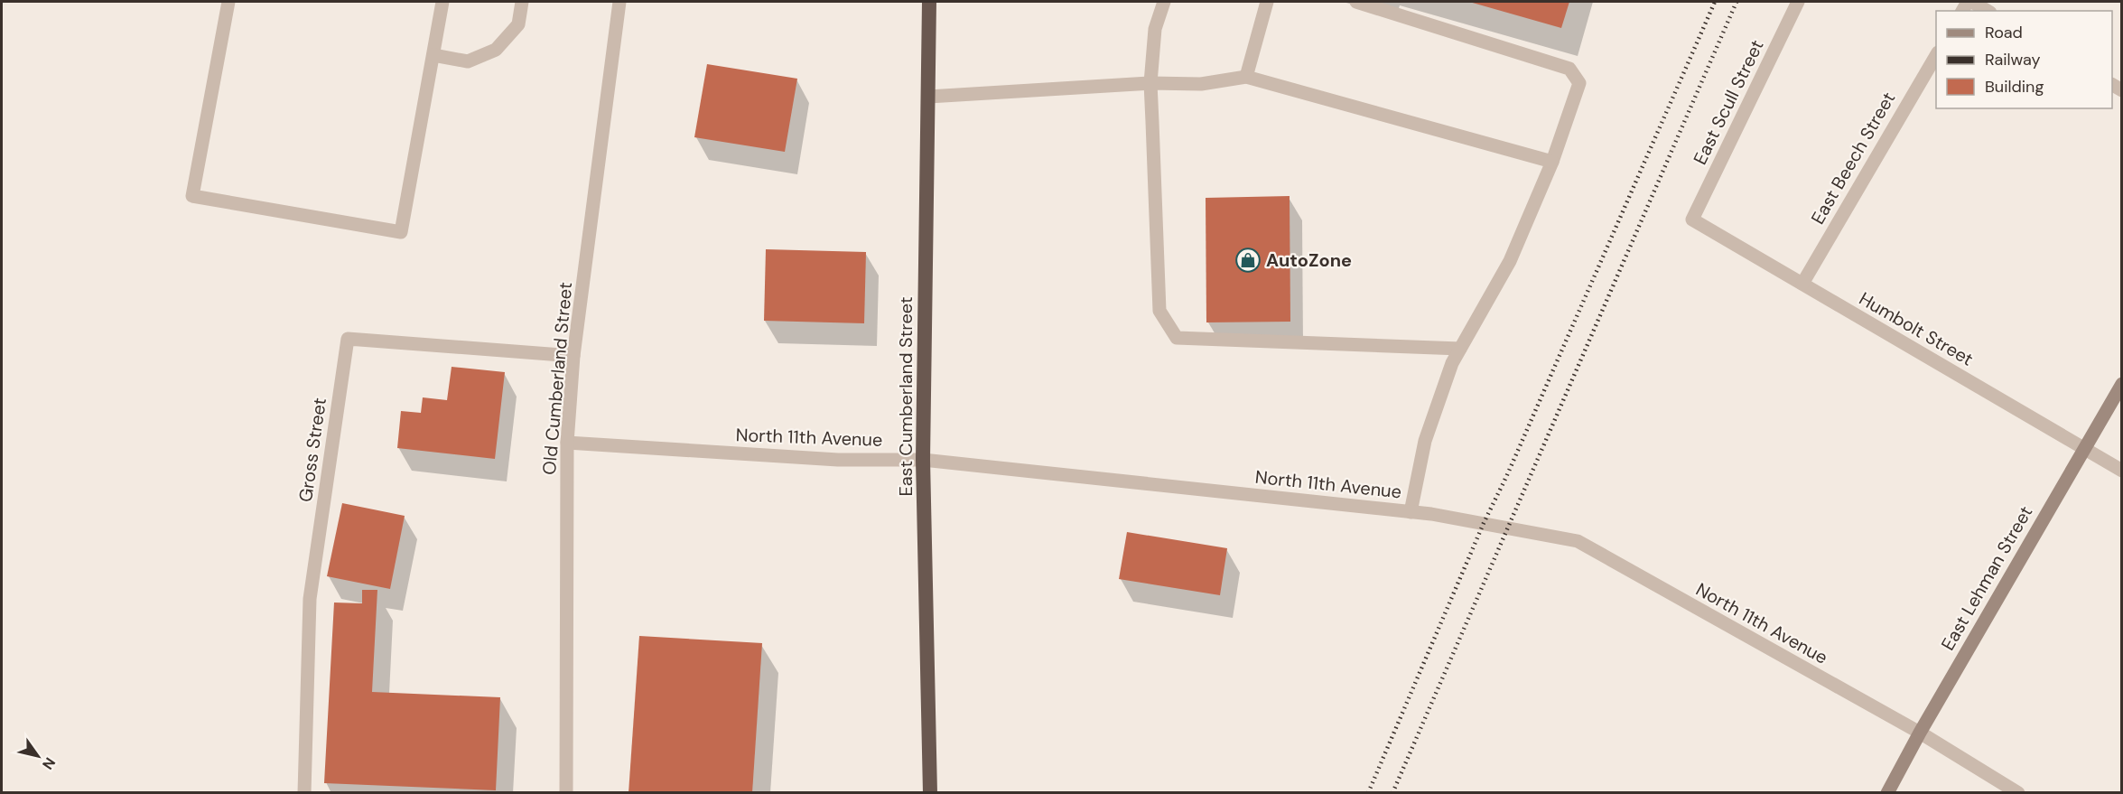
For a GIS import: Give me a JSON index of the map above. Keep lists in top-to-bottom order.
{
  "streets": {
    "highway": ["East Cumberland Street"],
    "main road": ["East Lehman Street"],
    "street": [
      "East Scull Street",
      "East Beech Street",
      "Humbolt Street",
      "Old Cumberland Street",
      "North 11th Avenue",
      "Gross Street"
    ]
  },
  "crossings": [
    ["East Scull Street", "Humbolt Street"],
    ["East Beech Street", "Humbolt Street"],
    ["Humbolt Street", "East Lehman Street"],
    ["Old Cumberland Street", "North 11th Avenue"],
    ["Old Cumberland Street", "Gross Street"],
    ["East Cumberland Street", "North 11th Avenue"],
    ["North 11th Avenue", "East Lehman Street"]
  ],
  "places": {
    "shop": ["AutoZone"]
  },
  "legend": ["Road", "Railway", "Building"],
  "north": "bottom right"
}
